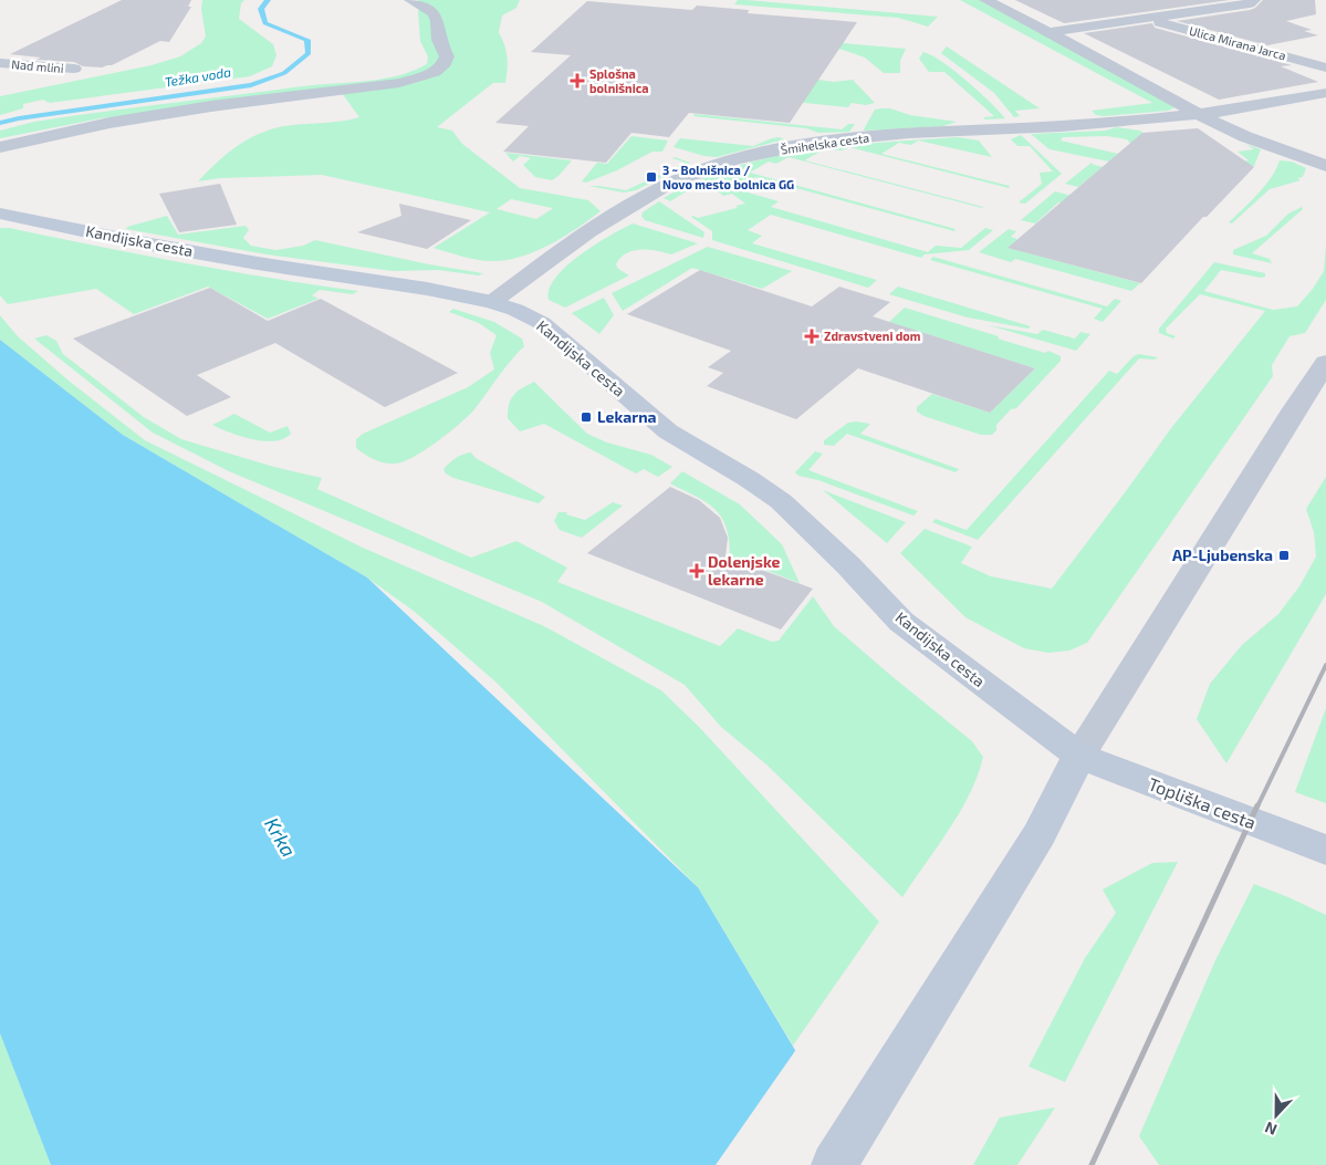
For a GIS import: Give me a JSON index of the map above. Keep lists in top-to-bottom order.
{
  "streets": {
    "main road": ["Kandijska cesta", "Topliška cesta"],
    "street": ["Ulica Mirana Jarca", "Nad mlini", "Šmihelska cesta"]
  },
  "crossings": [
    ["Šmihelska cesta", "Kandijska cesta"],
    ["Kandijska cesta", "Topliška cesta"]
  ],
  "water": ["Težka voda", "Krka"],
  "places": {
    "health": ["Splošna bolnišnica", "Zdravstveni dom", "Dolenjske lekarne"],
    "transit": ["3 ~ Bolnišnica / Novo mesto bolnica GG", "Lekarna", "AP-Ljubenska"]
  },
  "north": "bottom"
}
